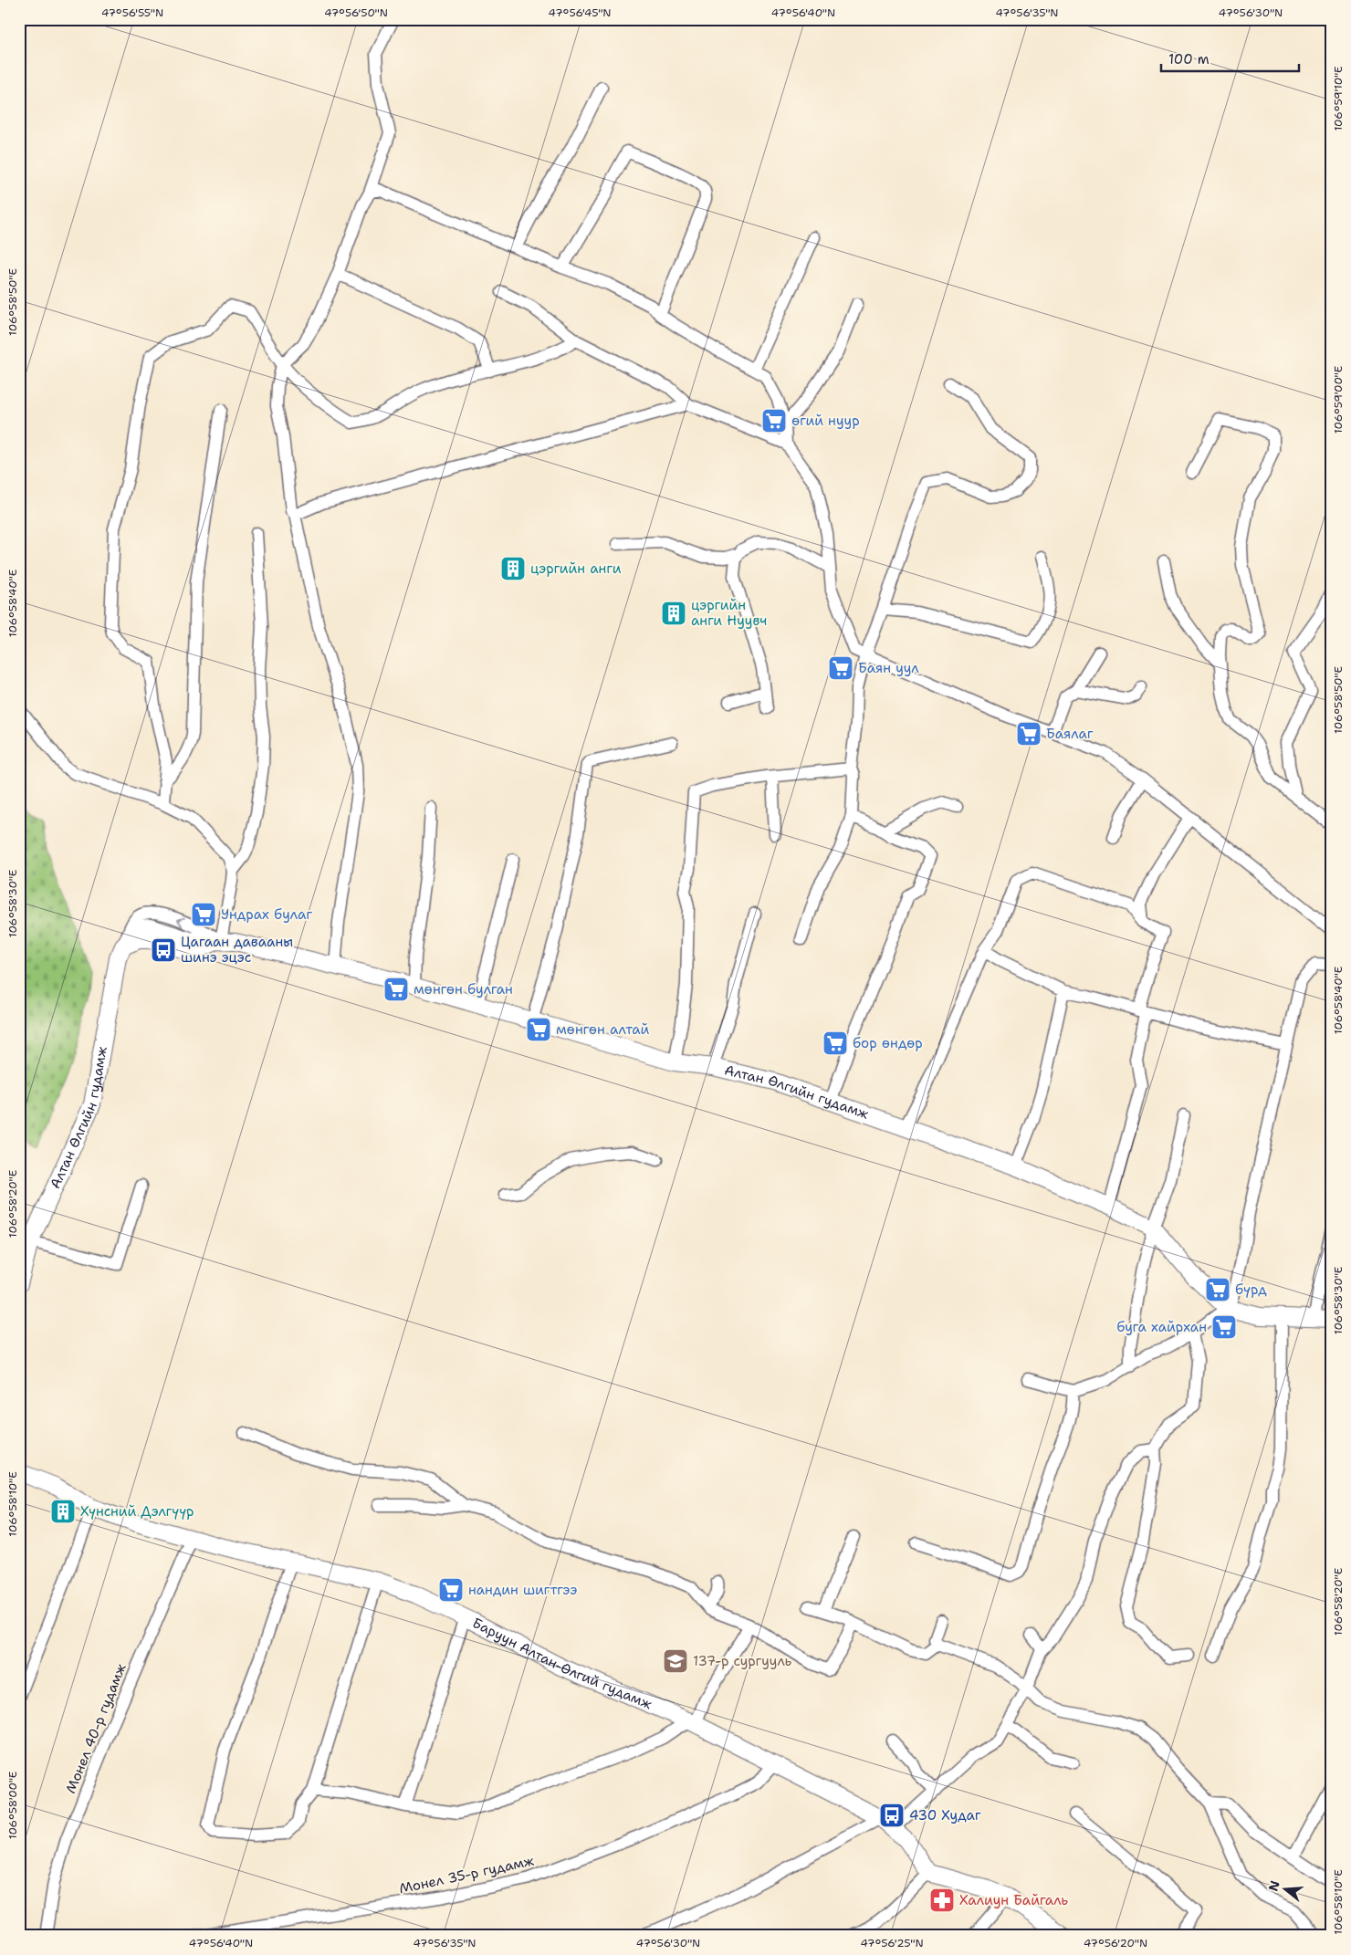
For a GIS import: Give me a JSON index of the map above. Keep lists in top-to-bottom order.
{
  "streets": {
    "main road": ["Алтан Өлгийн гудамж", "Баруун Алтан-Өлгий гудамж"],
    "street": ["Монел 40-р гудамж", "Монел 35-р гудамж"]
  },
  "crossings": [
    ["Баруун Алтан-Өлгий гудамж", "Монел 40-р гудамж"],
    ["Баруун Алтан-Өлгий гудамж", "Монел 35-р гудамж"]
  ],
  "places": {
    "supermarket": [
      "өгий нуур",
      "Баян уул",
      "Баялаг",
      "Ундрах булаг",
      "мөнгөн булган",
      "мөнгөн алтай",
      "бор өндөр",
      "бүрд",
      "буга хайрхан",
      "нандин шигтгээ"
    ],
    "building": ["цэргийн анги", "цэргийн анги Нуувч", "Хүнсний Дэлгүүр"],
    "bus stop": ["Цагаан давааны шинэ эцэс", "430 Худаг"],
    "school or university": ["137-р сургууль"],
    "pharmacy": ["Халиун Байгаль"]
  },
  "scale_bar": "100 m",
  "north": "left",
  "coordinates": [
    "47°56'55\"N",
    "47°56'50\"N",
    "47°56'45\"N",
    "47°56'40\"N",
    "47°56'35\"N",
    "47°56'30\"N",
    "106°59'10\"E",
    "106°58'50\"E",
    "106°59'00\"E",
    "106°58'40\"E",
    "106°58'30\"E",
    "106°58'20\"E",
    "106°58'10\"E",
    "106°58'00\"E",
    "47°56'25\"N",
    "47°56'20\"N"
  ]
}
